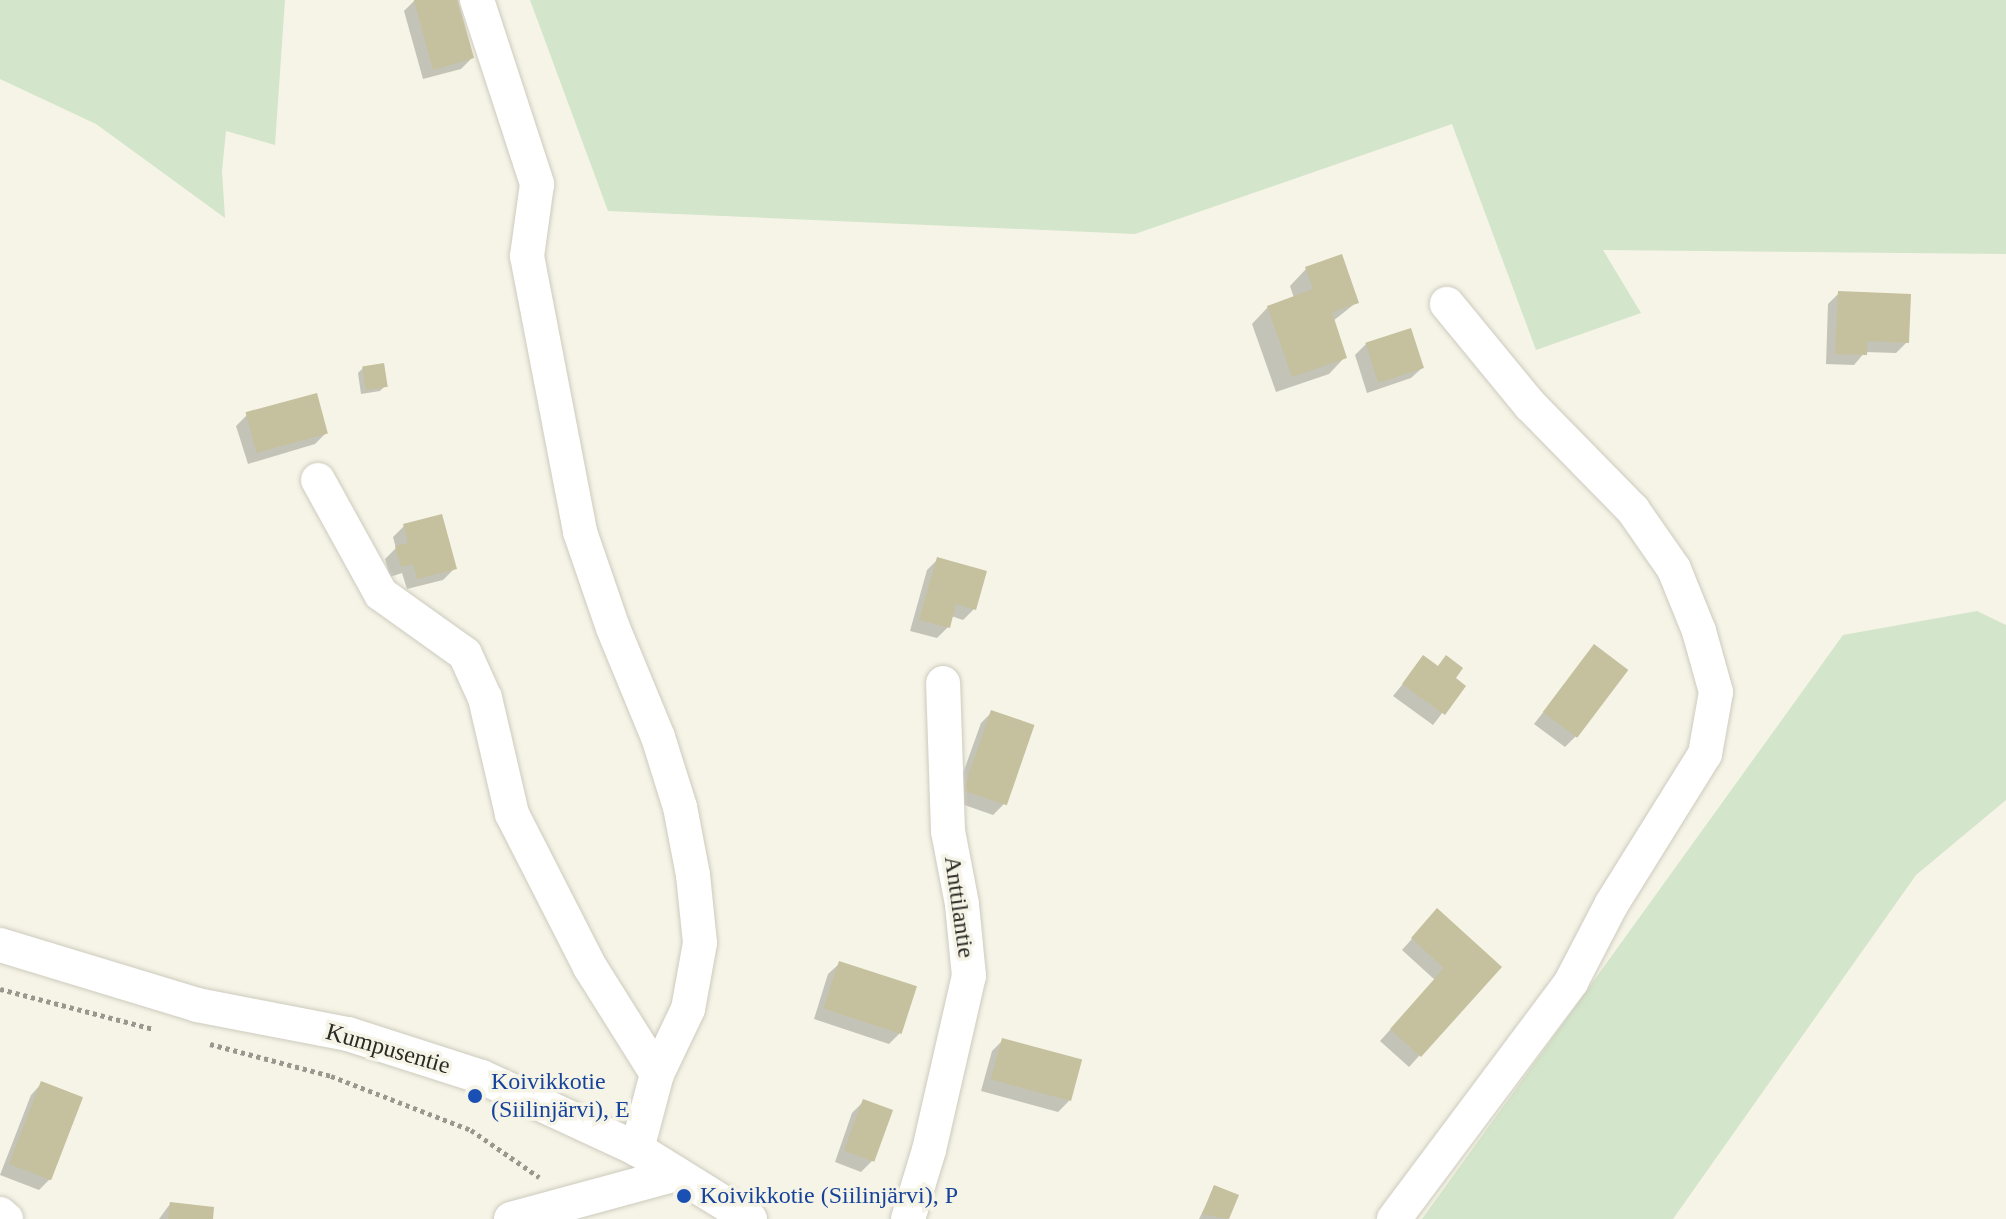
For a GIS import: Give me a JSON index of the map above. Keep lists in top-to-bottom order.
{
  "streets": {
    "street": ["Anttilantie", "Kumpusentie"]
  },
  "places": ["Koivikkotie (Siilinjärvi), E", "Koivikkotie (Siilinjärvi), P"]
}
